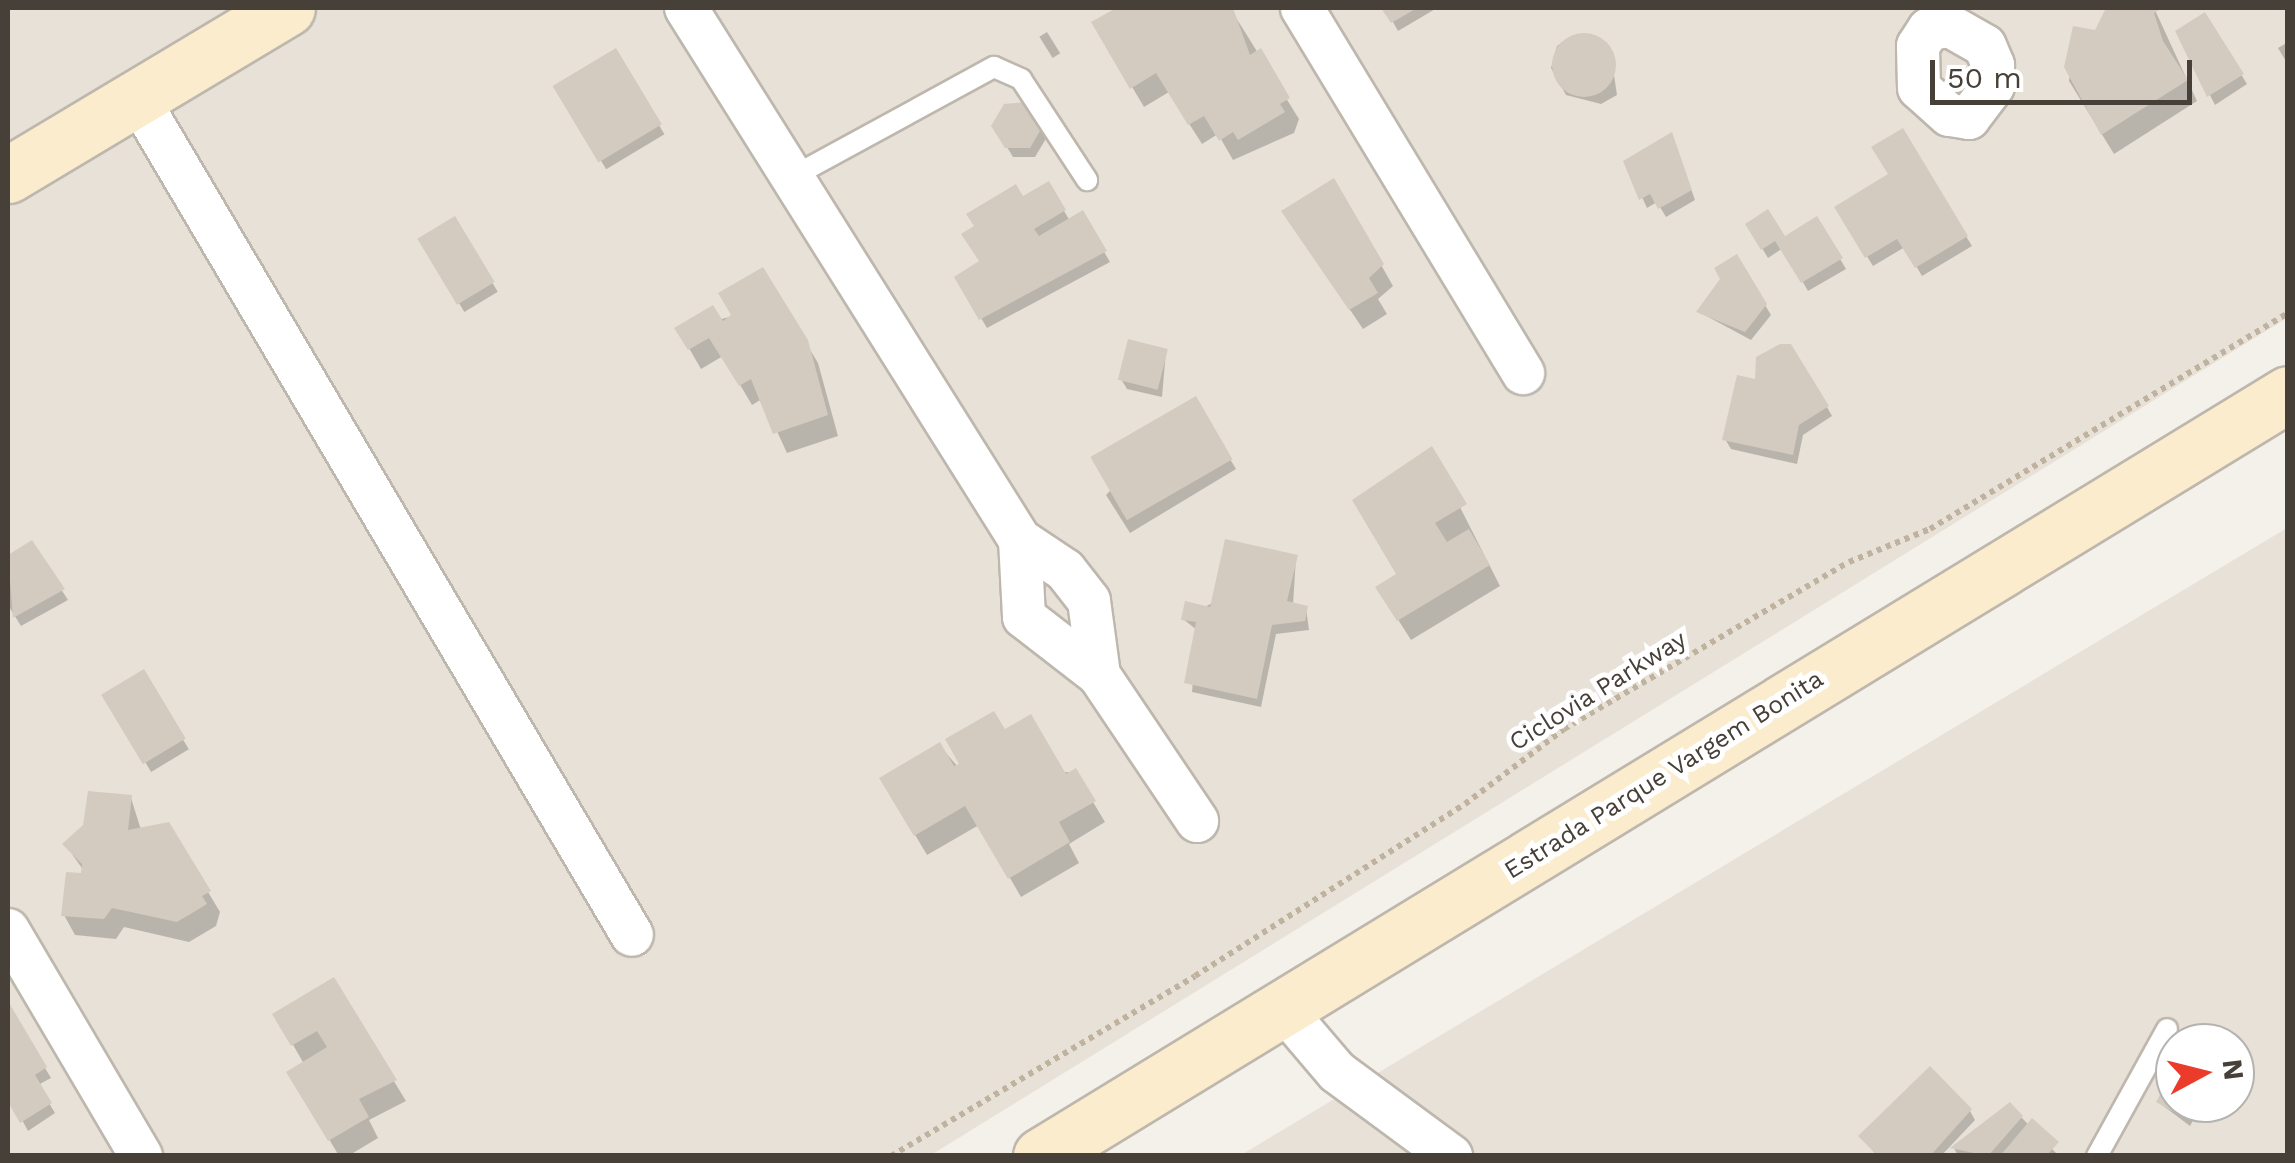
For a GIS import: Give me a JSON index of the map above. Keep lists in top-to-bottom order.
{
  "streets": {
    "main road": ["Estrada Parque Vargem Bonita"],
    "path": ["Ciclovia Parkway"]
  },
  "scale_bar": "50 m",
  "north": "right"
}
